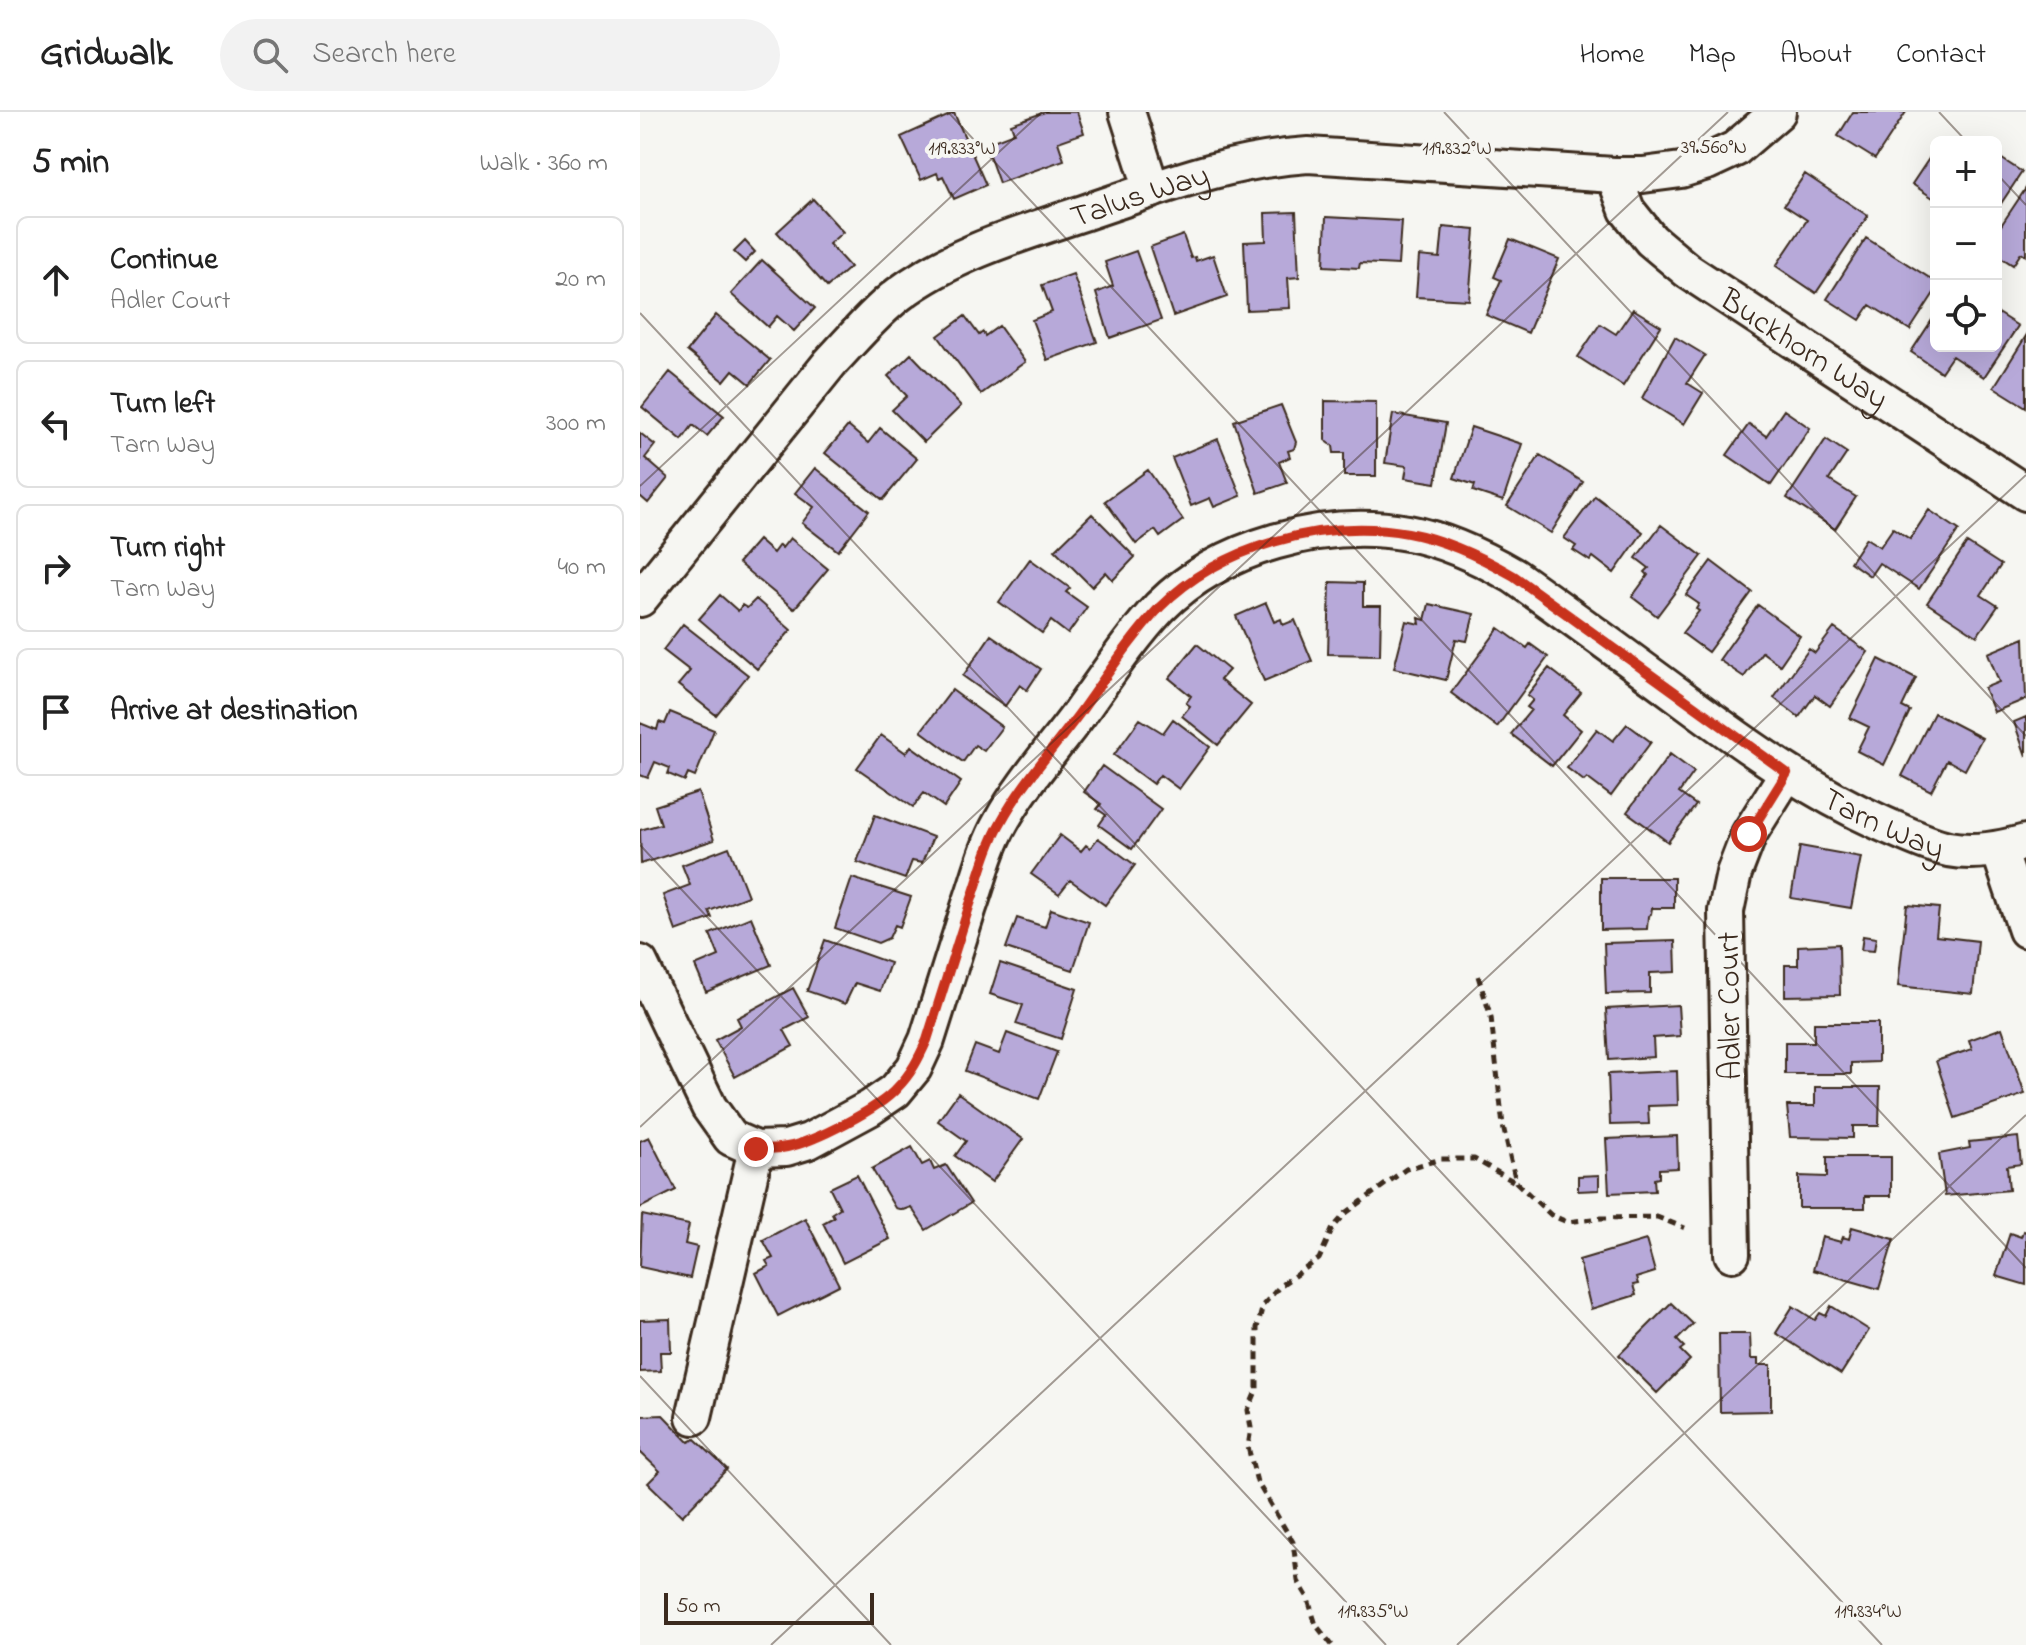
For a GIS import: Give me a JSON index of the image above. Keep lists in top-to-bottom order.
{
  "streets": {
    "street": [
      "Talus Way",
      "Buckhorn Way",
      "Tarn Way",
      "Adler Court"
    ]
  },
  "crossings": [
    ["Talus Way", "Buckhorn Way"],
    ["Tarn Way", "Adler Court"]
  ],
  "scale_bar": "50 m",
  "page": {
    "header": "Gridwalk",
    "search": "Search here",
    "nav": [
      "Home",
      "Map",
      "About",
      "Contact"
    ],
    "heading": ["5 min", "Walk · 360 m"],
    "map_buttons": ["+", "−"],
    "list": [
      ["Continue", "Adler Court", "20 m"],
      ["Turn left", "Tarn Way", "300 m"],
      ["Turn right", "Tarn Way", "40 m"],
      "Arrive at destination"
    ],
    "scale": "50 m"
  },
  "coordinates": [
    "39.560°N",
    "119.833°W",
    "119.832°W",
    "119.835°W",
    "119.834°W"
  ]
}
